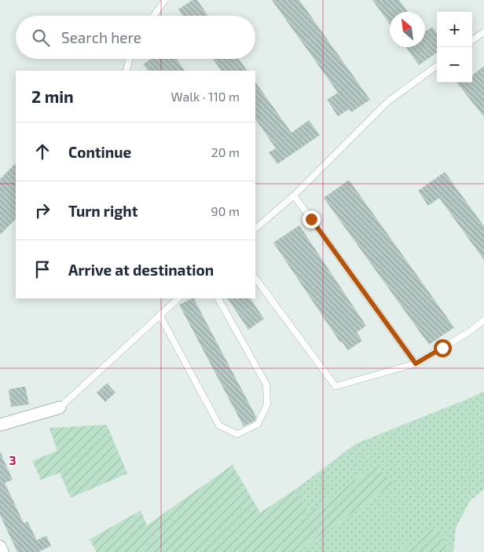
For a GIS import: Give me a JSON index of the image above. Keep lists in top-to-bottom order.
{
  "north": "top left",
  "page": {
    "map_buttons": ["+", "−"],
    "search": "Search here",
    "heading": ["2 min", "Walk · 110 m"],
    "list": [
      ["Continue", "20 m"],
      ["Turn right", "90 m"],
      "Arrive at destination"
    ]
  },
  "grid": {
    "rows": ["3"]
  }
}
